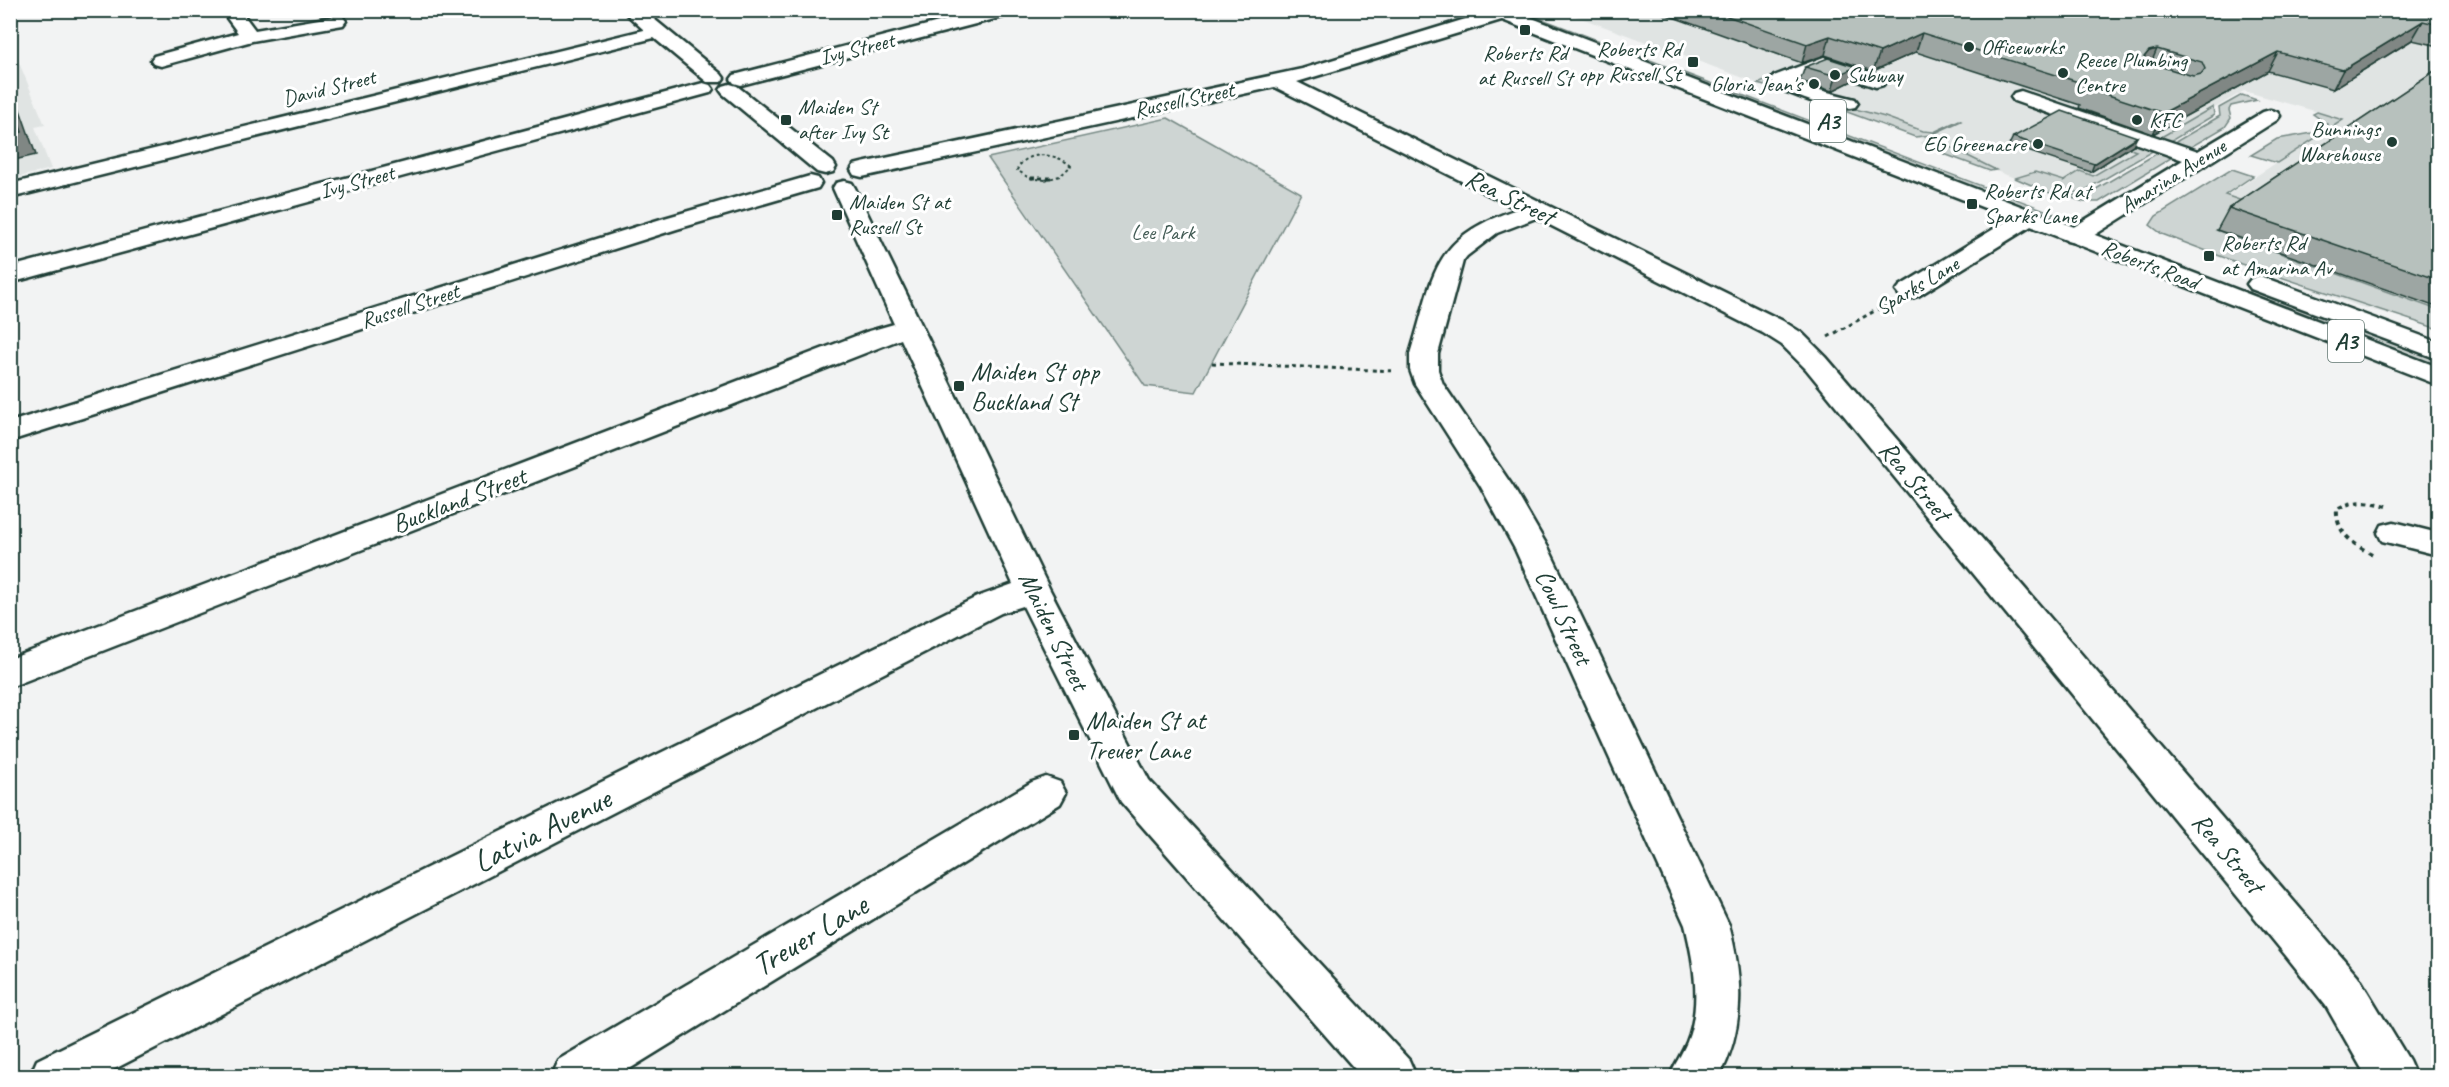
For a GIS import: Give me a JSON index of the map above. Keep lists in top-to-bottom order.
{
  "streets": {
    "main road": [
      "Ivy Street",
      "David Street",
      "Russell Street",
      "A3",
      "Amarina Avenue",
      "Rea Street",
      "Roberts Road",
      "Sparks Lane",
      "Buckland Street",
      "Cowl Street",
      "Maiden Street",
      "Latvia Avenue",
      "Treuer Lane"
    ]
  },
  "crossings": [
    ["Ivy Street", "Maiden Street"],
    ["David Street", "Maiden Street"],
    ["Russell Street", "Rea Street"],
    ["Russell Street", "Roberts Road"],
    ["Russell Street", "Maiden Street"],
    ["Amarina Avenue", "Roberts Road"],
    ["Rea Street", "Sparks Lane"],
    ["Roberts Road", "Sparks Lane"],
    ["Buckland Street", "Maiden Street"],
    ["Maiden Street", "Latvia Avenue"]
  ],
  "parks": ["Lee Park"],
  "places": {
    "transit": [
      "Roberts Rd at Russell St",
      "Roberts Rd opp Russell St",
      "Maiden St after Ivy St",
      "Roberts Rd at Sparks Lane",
      "Maiden St at Russell St",
      "Roberts Rd at Amarina Av",
      "Maiden St opp Buckland St",
      "Maiden St at Treuer Lane"
    ],
    "other": [
      "Officeworks",
      "Reece Plumbing Centre",
      "Subway",
      "Gloria Jean's",
      "KFC",
      "Bunnings Warehouse",
      "EG Greenacre"
    ]
  }
}
